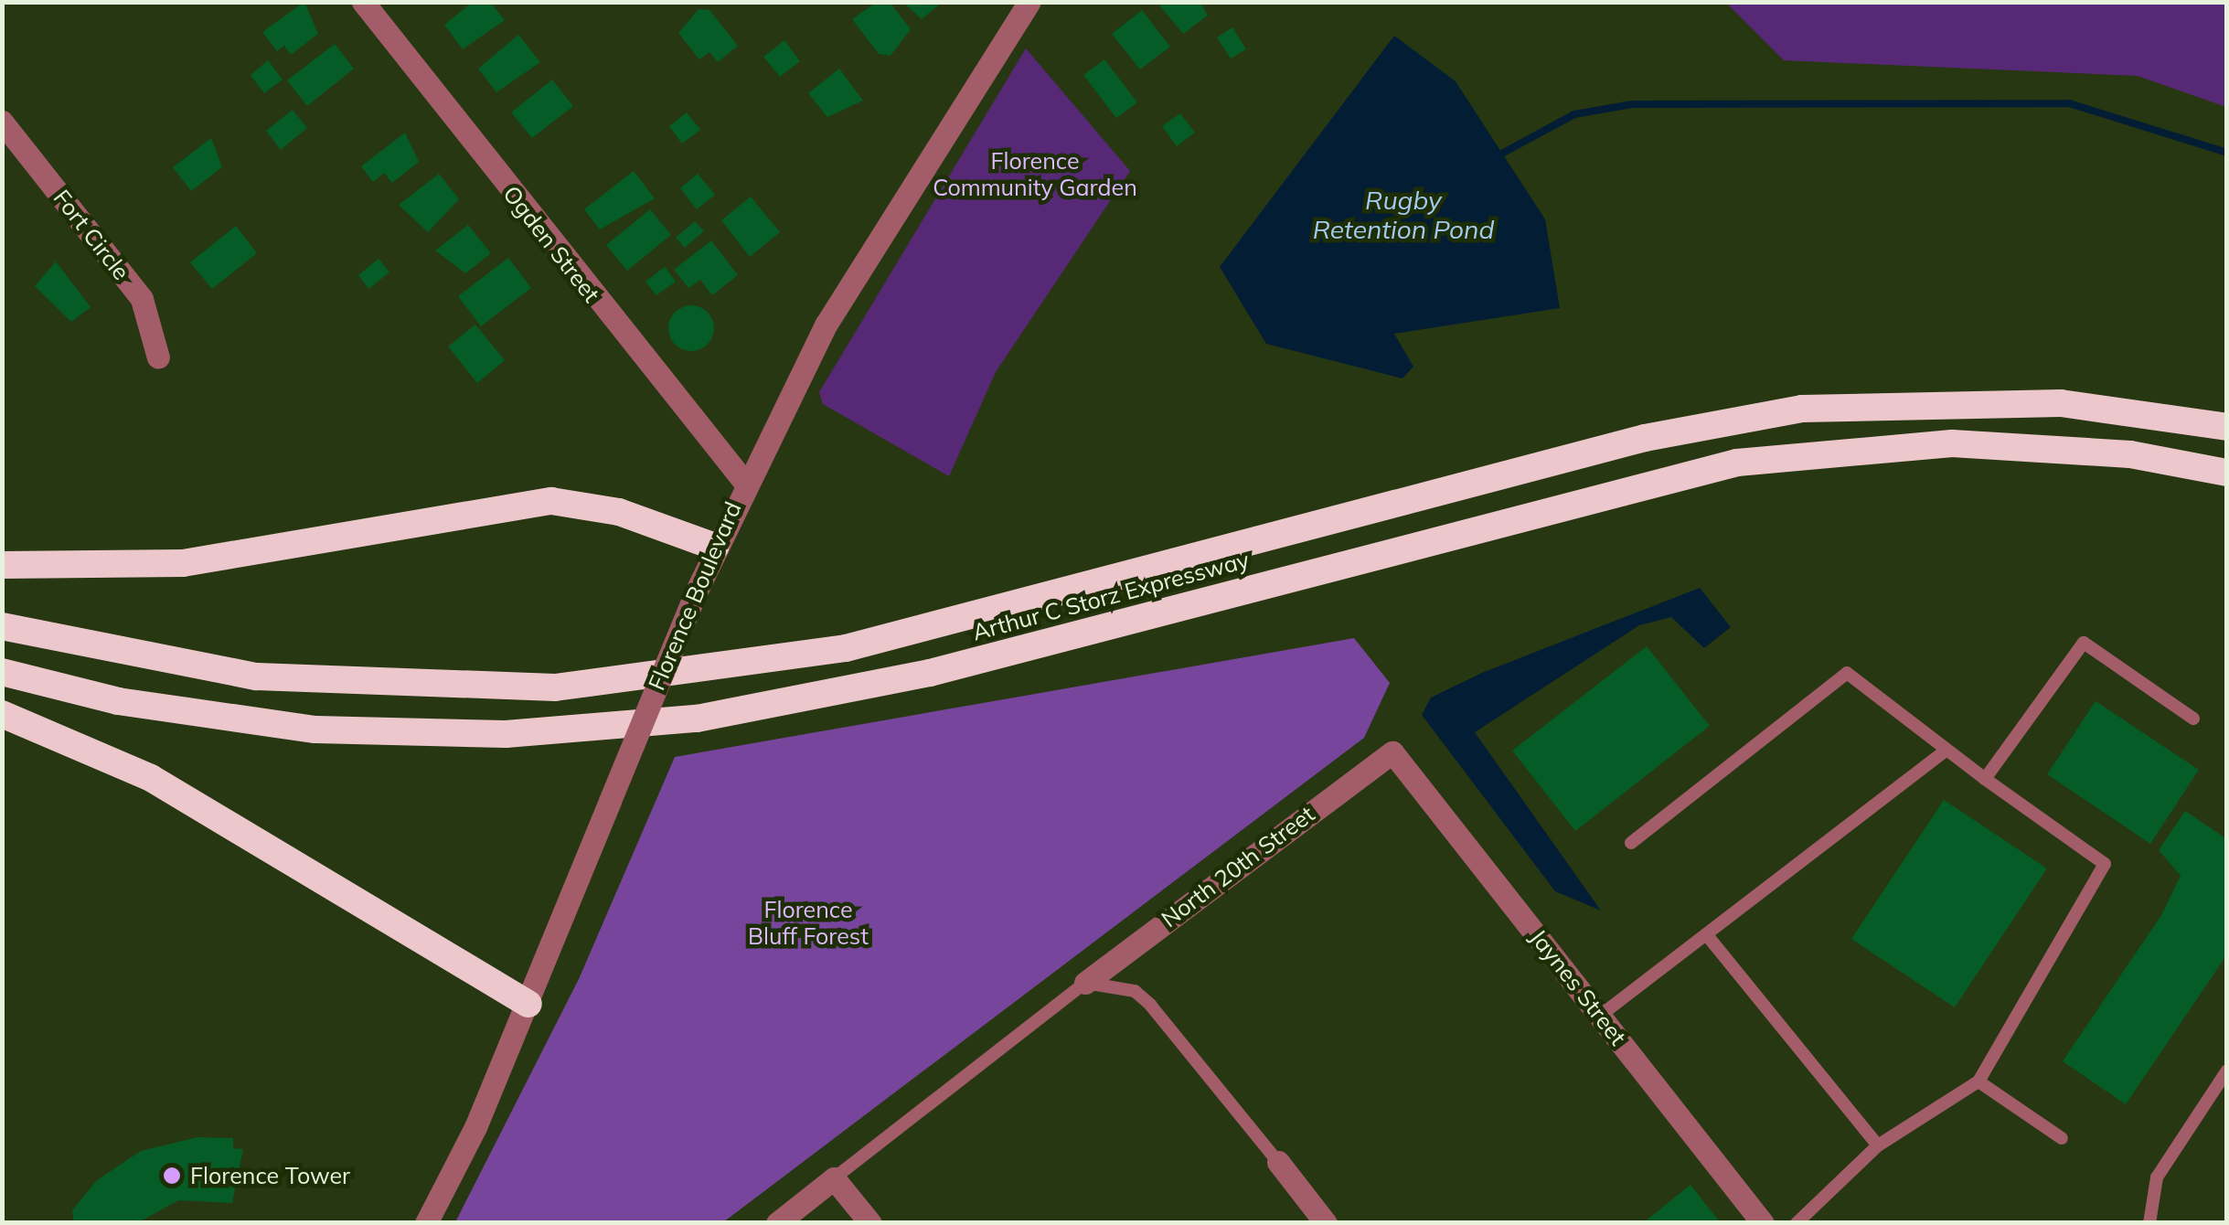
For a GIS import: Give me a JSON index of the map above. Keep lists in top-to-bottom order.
{
  "streets": {
    "highway": ["Arthur C Storz Expressway"],
    "street": [
      "Fort Circle",
      "Ogden Street",
      "Florence Boulevard",
      "North 20th Street",
      "Jaynes Street"
    ]
  },
  "crossings": [
    ["Ogden Street", "Florence Boulevard"],
    ["North 20th Street", "Jaynes Street"]
  ],
  "water": ["Rugby Retention Pond"],
  "parks": ["Florence Community Garden", "Florence Bluff Forest"],
  "places": ["Florence Tower"]
}
